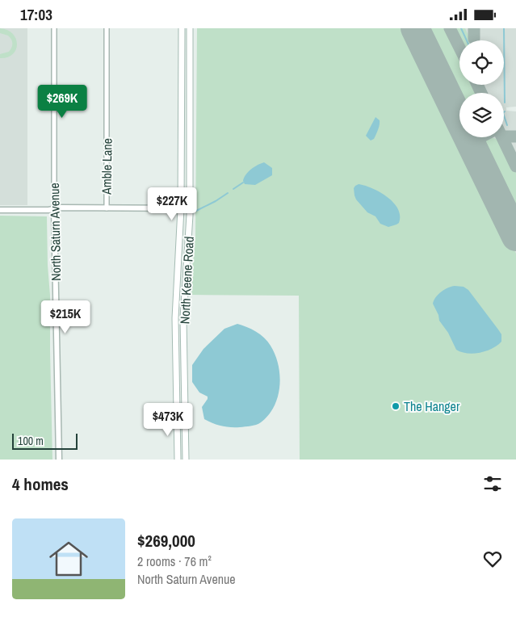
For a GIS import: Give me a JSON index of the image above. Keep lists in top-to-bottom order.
{
  "streets": {
    "main road": ["North Keene Road"],
    "street": ["Amble Lane", "North Saturn Avenue"]
  },
  "places": ["The Hanger"],
  "scale_bar": "100 m",
  "page": {
    "status": "17:03",
    "price": [
      "$269K",
      "$227K",
      "$215K",
      "$473K"
    ],
    "scale": "100 m",
    "heading": "4 homes",
    "list": [
      {
        "name": "$269,000",
        "note": "2 rooms · 76 m² · North Saturn Avenue"
      }
    ]
  }
}
